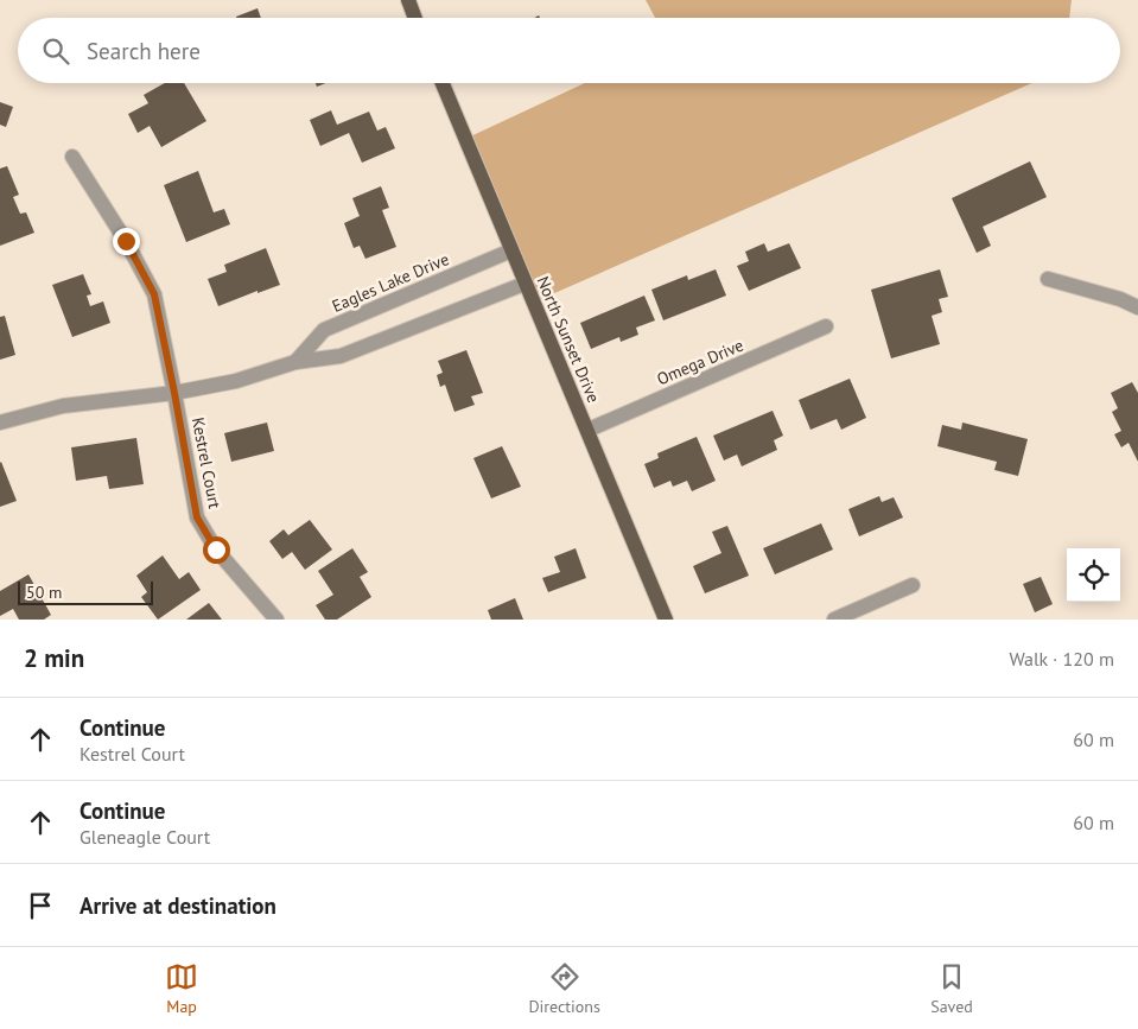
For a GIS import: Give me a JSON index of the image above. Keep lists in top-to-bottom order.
{
  "streets": {
    "main road": ["North Sunset Drive"],
    "street": ["Eagles Lake Drive", "Omega Drive", "Kestrel Court"]
  },
  "crossings": [
    ["Eagles Lake Drive", "North Sunset Drive"],
    ["North Sunset Drive", "Omega Drive"]
  ],
  "scale_bar": "50 m",
  "page": {
    "search": "Search here",
    "scale": "50 m",
    "heading": ["2 min", "Walk · 120 m"],
    "list": [
      ["Continue", "Kestrel Court", "60 m"],
      ["Continue", "Gleneagle Court", "60 m"],
      "Arrive at destination"
    ],
    "nav": ["Map", "Directions", "Saved"]
  }
}
